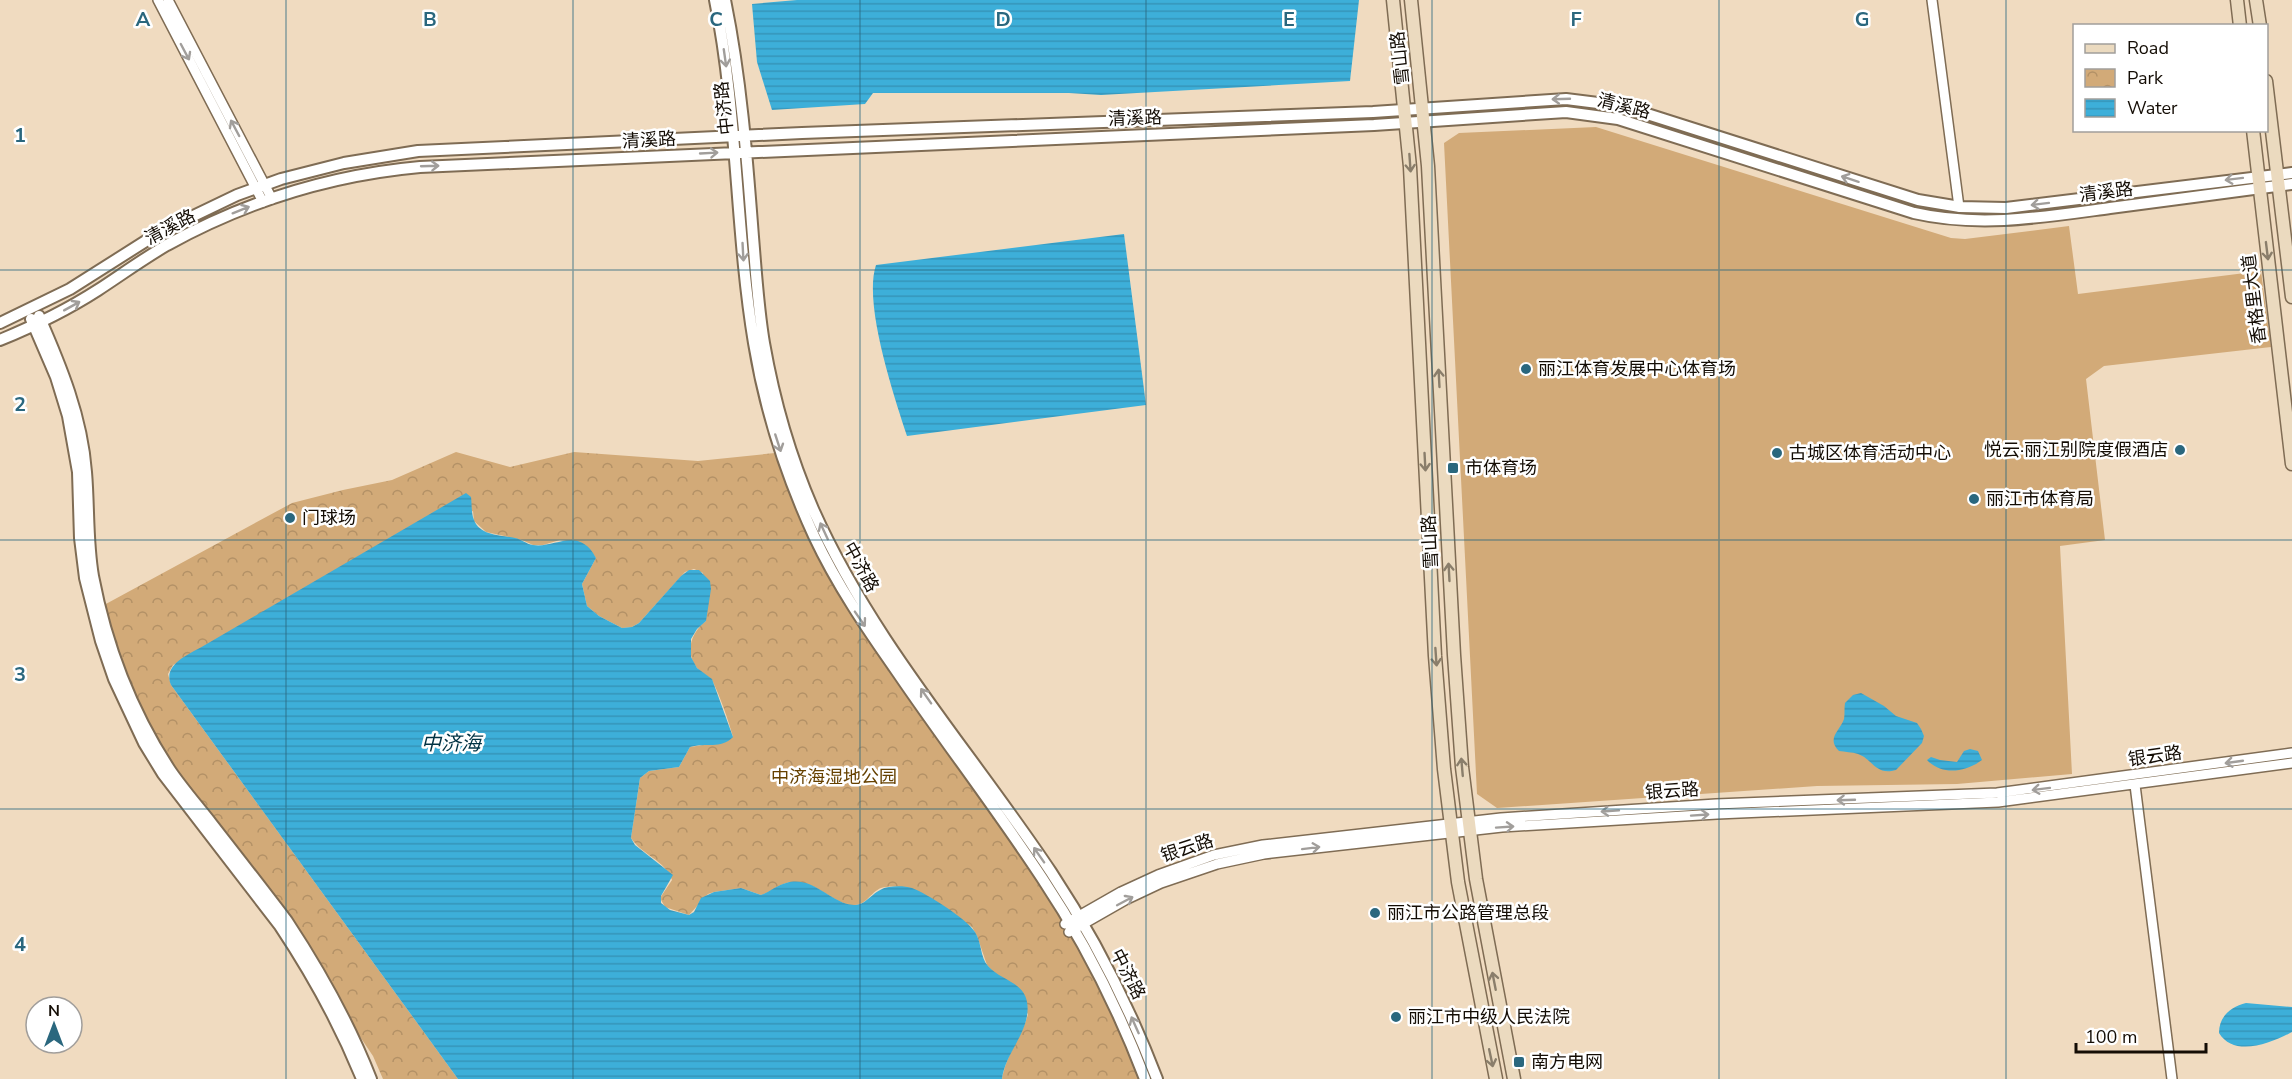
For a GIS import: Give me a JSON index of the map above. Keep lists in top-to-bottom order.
{
  "streets": {
    "main road": ["雪山路", "香格里大道"],
    "street": ["清溪路", "中济路", "银云路"]
  },
  "crossings": [
    ["雪山路", "清溪路"],
    ["雪山路", "银云路"],
    ["清溪路", "中济路"],
    ["清溪路", "香格里大道"],
    ["中济路", "银云路"]
  ],
  "water": ["中济海"],
  "parks": ["中济海湿地公园"],
  "places": {
    "other": [
      "丽江体育发展中心体育场",
      "悦云·丽江别院度假酒店",
      "古城区体育活动中心",
      "丽江市体育局",
      "门球场",
      "丽江市公路管理总段",
      "丽江市中级人民法院"
    ],
    "transit": ["市体育场", "南方电网"]
  },
  "legend": ["Road", "Park", "Water"],
  "scale_bar": "100 m",
  "north": "top",
  "grid": {
    "columns": [
      "A",
      "B",
      "C",
      "D",
      "E",
      "F",
      "G"
    ],
    "rows": [
      "1",
      "2",
      "3",
      "4"
    ]
  }
}
